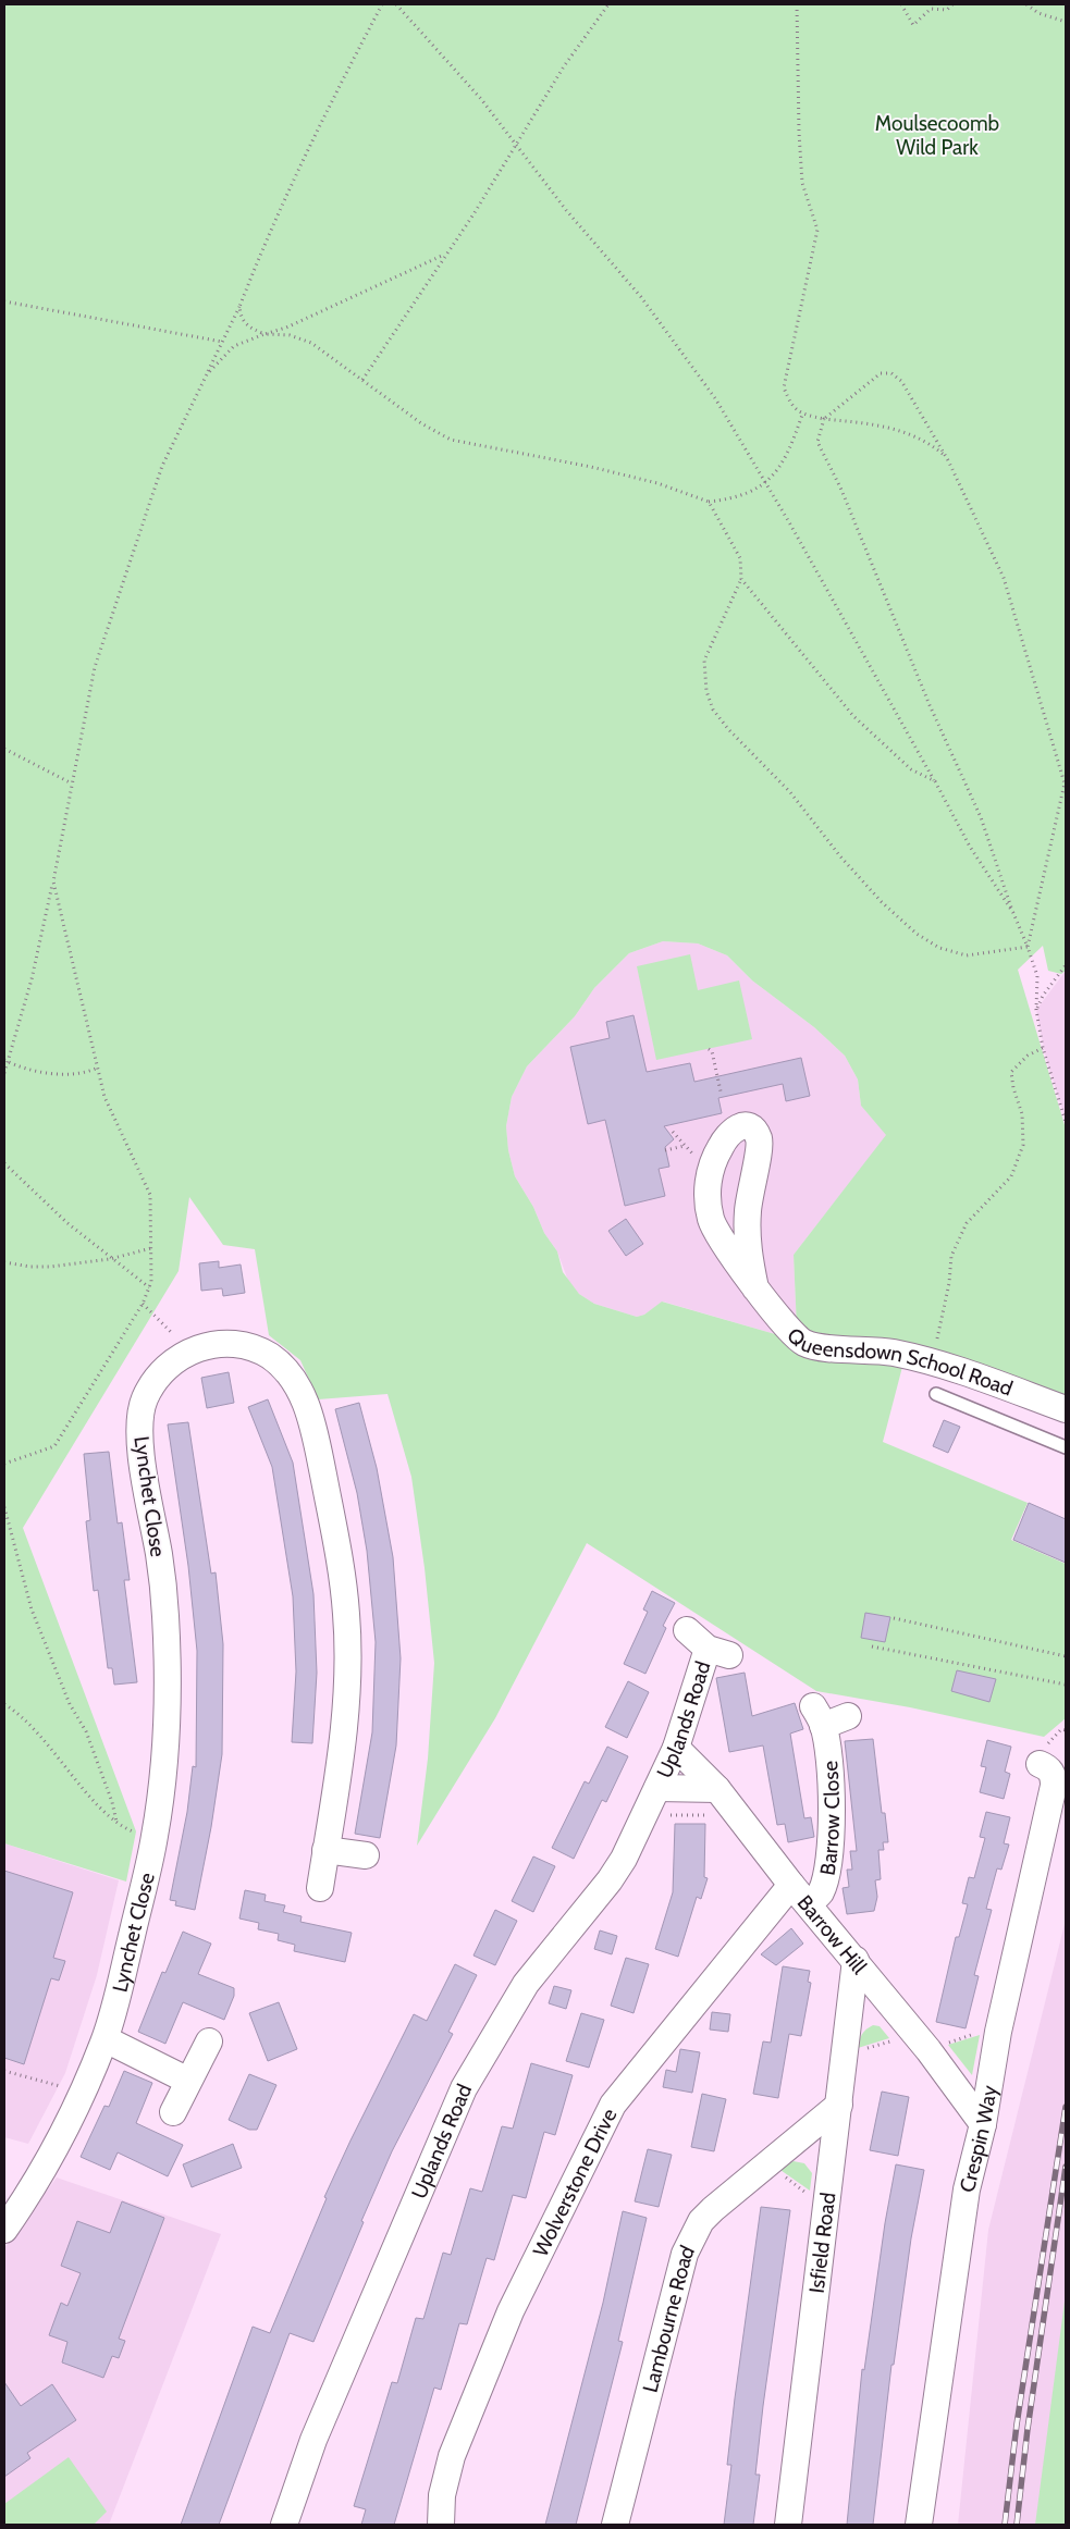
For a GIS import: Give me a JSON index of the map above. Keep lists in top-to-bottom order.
{
  "streets": {
    "street": [
      "Queensdown School Road",
      "Lynchet Close",
      "Uplands Road",
      "Barrow Close",
      "Barrow Hill",
      "Crespin Way",
      "Wolverstone Drive",
      "Isfield Road",
      "Lambourne Road"
    ]
  },
  "crossings": [
    ["Uplands Road", "Barrow Hill"],
    ["Barrow Close", "Barrow Hill"],
    ["Barrow Close", "Wolverstone Drive"],
    ["Barrow Hill", "Crespin Way"],
    ["Barrow Hill", "Wolverstone Drive"],
    ["Barrow Hill", "Isfield Road"],
    ["Isfield Road", "Lambourne Road"]
  ],
  "parks": ["Moulsecoomb Wild Park"]
}
